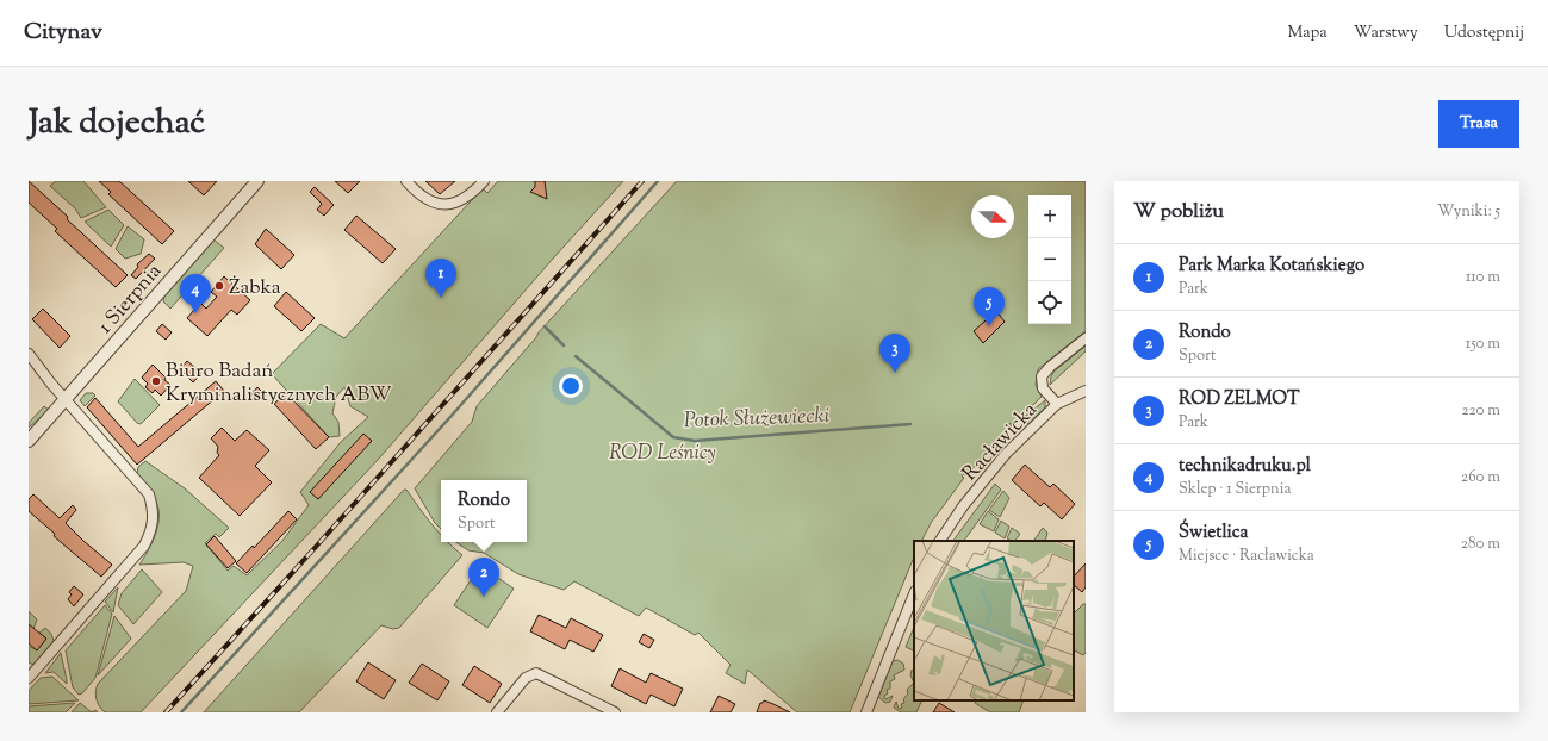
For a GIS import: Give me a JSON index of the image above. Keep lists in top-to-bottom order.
{
  "streets": {
    "street": ["1 Sierpnia", "Racławicka"]
  },
  "water": ["Potok Służewiecki"],
  "parks": ["ROD Leśnicy"],
  "places": ["Żabka", "Biuro Badań Kryminalistycznych ABW"],
  "north": "right",
  "page": {
    "header": "Citynav",
    "nav": ["Mapa", "Warstwy", "Udostępnij"],
    "title": "Jak dojechać",
    "buttons": "Trasa",
    "heading": ["W pobliżu", "Wyniki: 5"],
    "map_buttons": ["+", "−"],
    "list": [
      {
        "mark": "1",
        "name": "Park Marka Kotańskiego",
        "note": "Park",
        "value": "110 m"
      },
      {
        "mark": "2",
        "name": "Rondo",
        "note": "Sport",
        "value": "150 m"
      },
      {
        "mark": "3",
        "name": "ROD ZELMOT",
        "note": "Park",
        "value": "220 m"
      },
      {
        "mark": "4",
        "name": "technikadruku.pl",
        "note": "Sklep · 1 Sierpnia",
        "value": "260 m"
      },
      {
        "mark": "5",
        "name": "Świetlica",
        "note": "Miejsce · Racławicka",
        "value": "280 m"
      }
    ],
    "pins": [
      "1",
      "4",
      "5",
      "3",
      "2"
    ],
    "popup": ["Rondo", "Sport"]
  }
}
